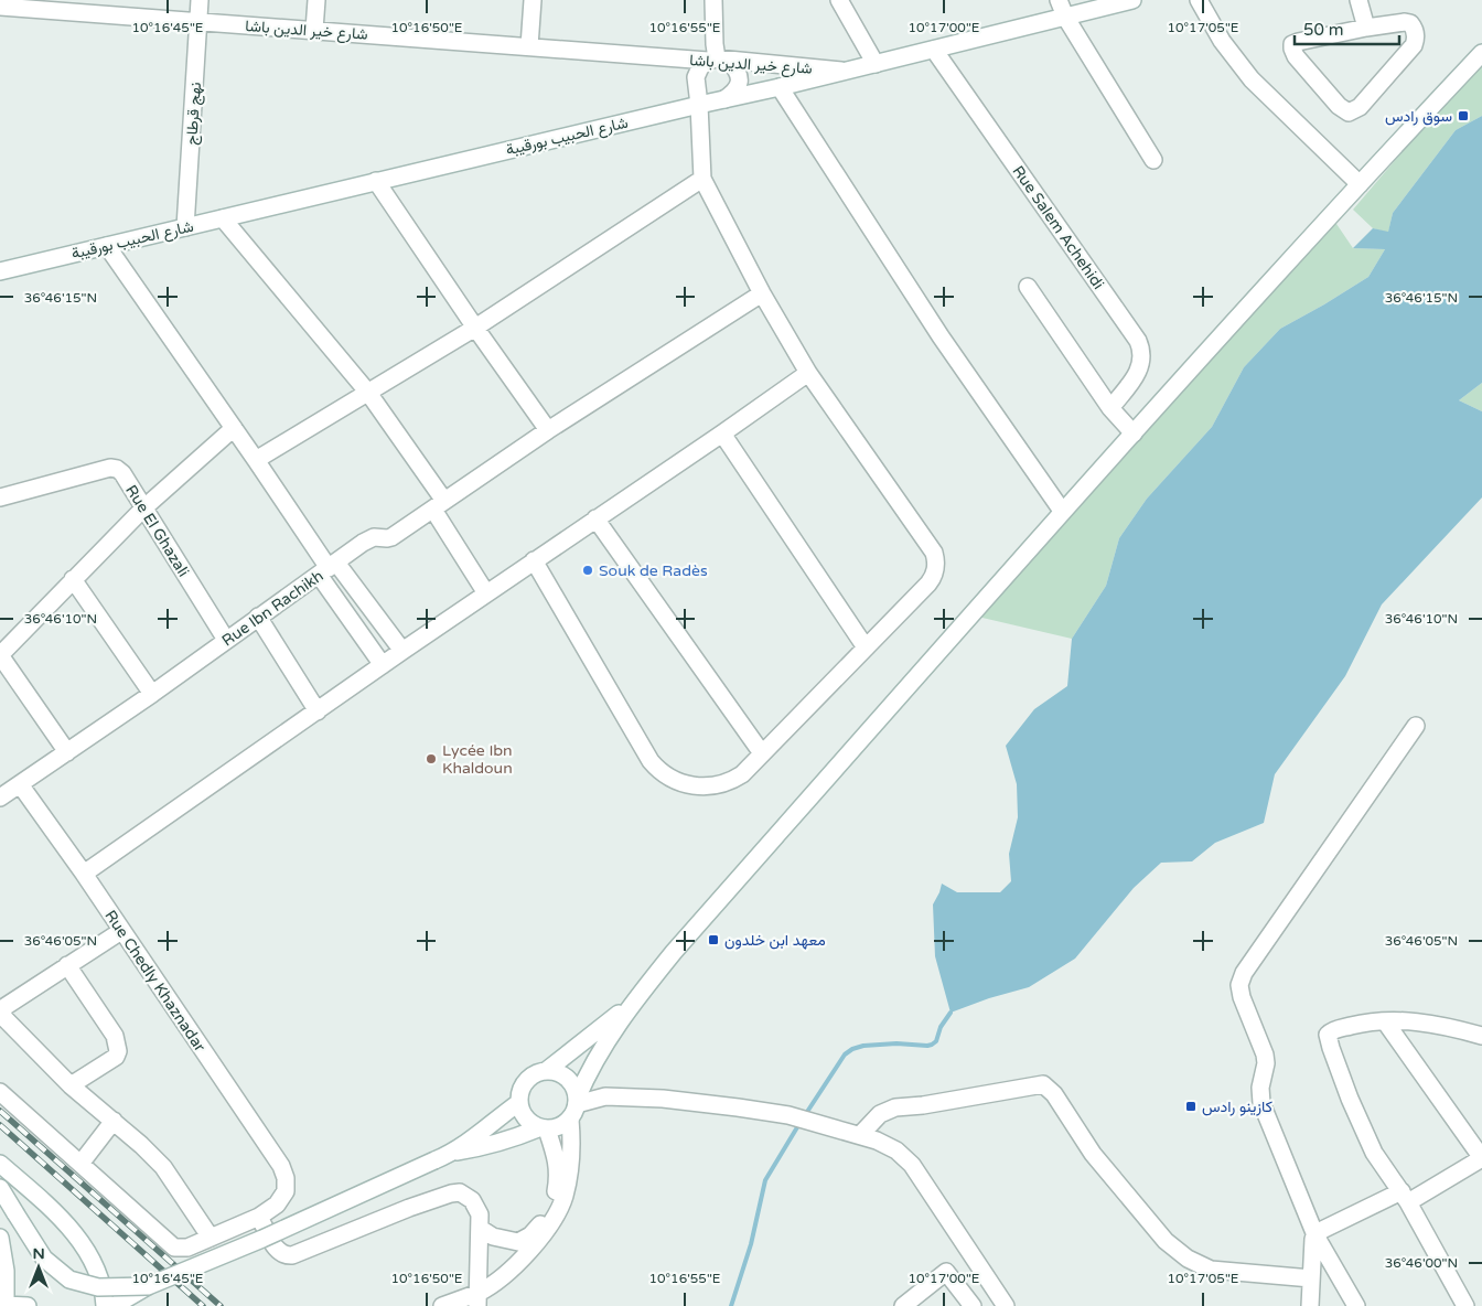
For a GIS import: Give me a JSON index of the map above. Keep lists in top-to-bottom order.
{
  "streets": {
    "street": [
      "شارع خير الدين باشا",
      "نهج قرطاج",
      "شارع الحبيب بورقيبة",
      "Rue Salem Achehidi",
      "Rue El Ghazali",
      "Rue Ibn Rachikh",
      "Rue Chedly Khaznadar"
    ]
  },
  "crossings": [
    ["شارع خير الدين باشا", "نهج قرطاج"],
    ["شارع خير الدين باشا", "شارع الحبيب بورقيبة"],
    ["نهج قرطاج", "شارع الحبيب بورقيبة"],
    ["شارع الحبيب بورقيبة", "Rue Salem Achehidi"],
    ["Rue El Ghazali", "Rue Ibn Rachikh"],
    ["Rue Ibn Rachikh", "Rue Chedly Khaznadar"]
  ],
  "places": {
    "transit": ["سوق رادس", "معهد ابن خلدون", "كازينو رادس"],
    "other": ["Souk de Radès", "Lycée Ibn Khaldoun"]
  },
  "scale_bar": "50 m",
  "north": "top",
  "coordinates": [
    "10°16'45\"E",
    "10°16'50\"E",
    "10°16'55\"E",
    "10°17'00\"E",
    "10°17'05\"E",
    "36°46'15\"N",
    "36°46'10\"N",
    "36°46'05\"N",
    "36°46'00\"N"
  ]
}
